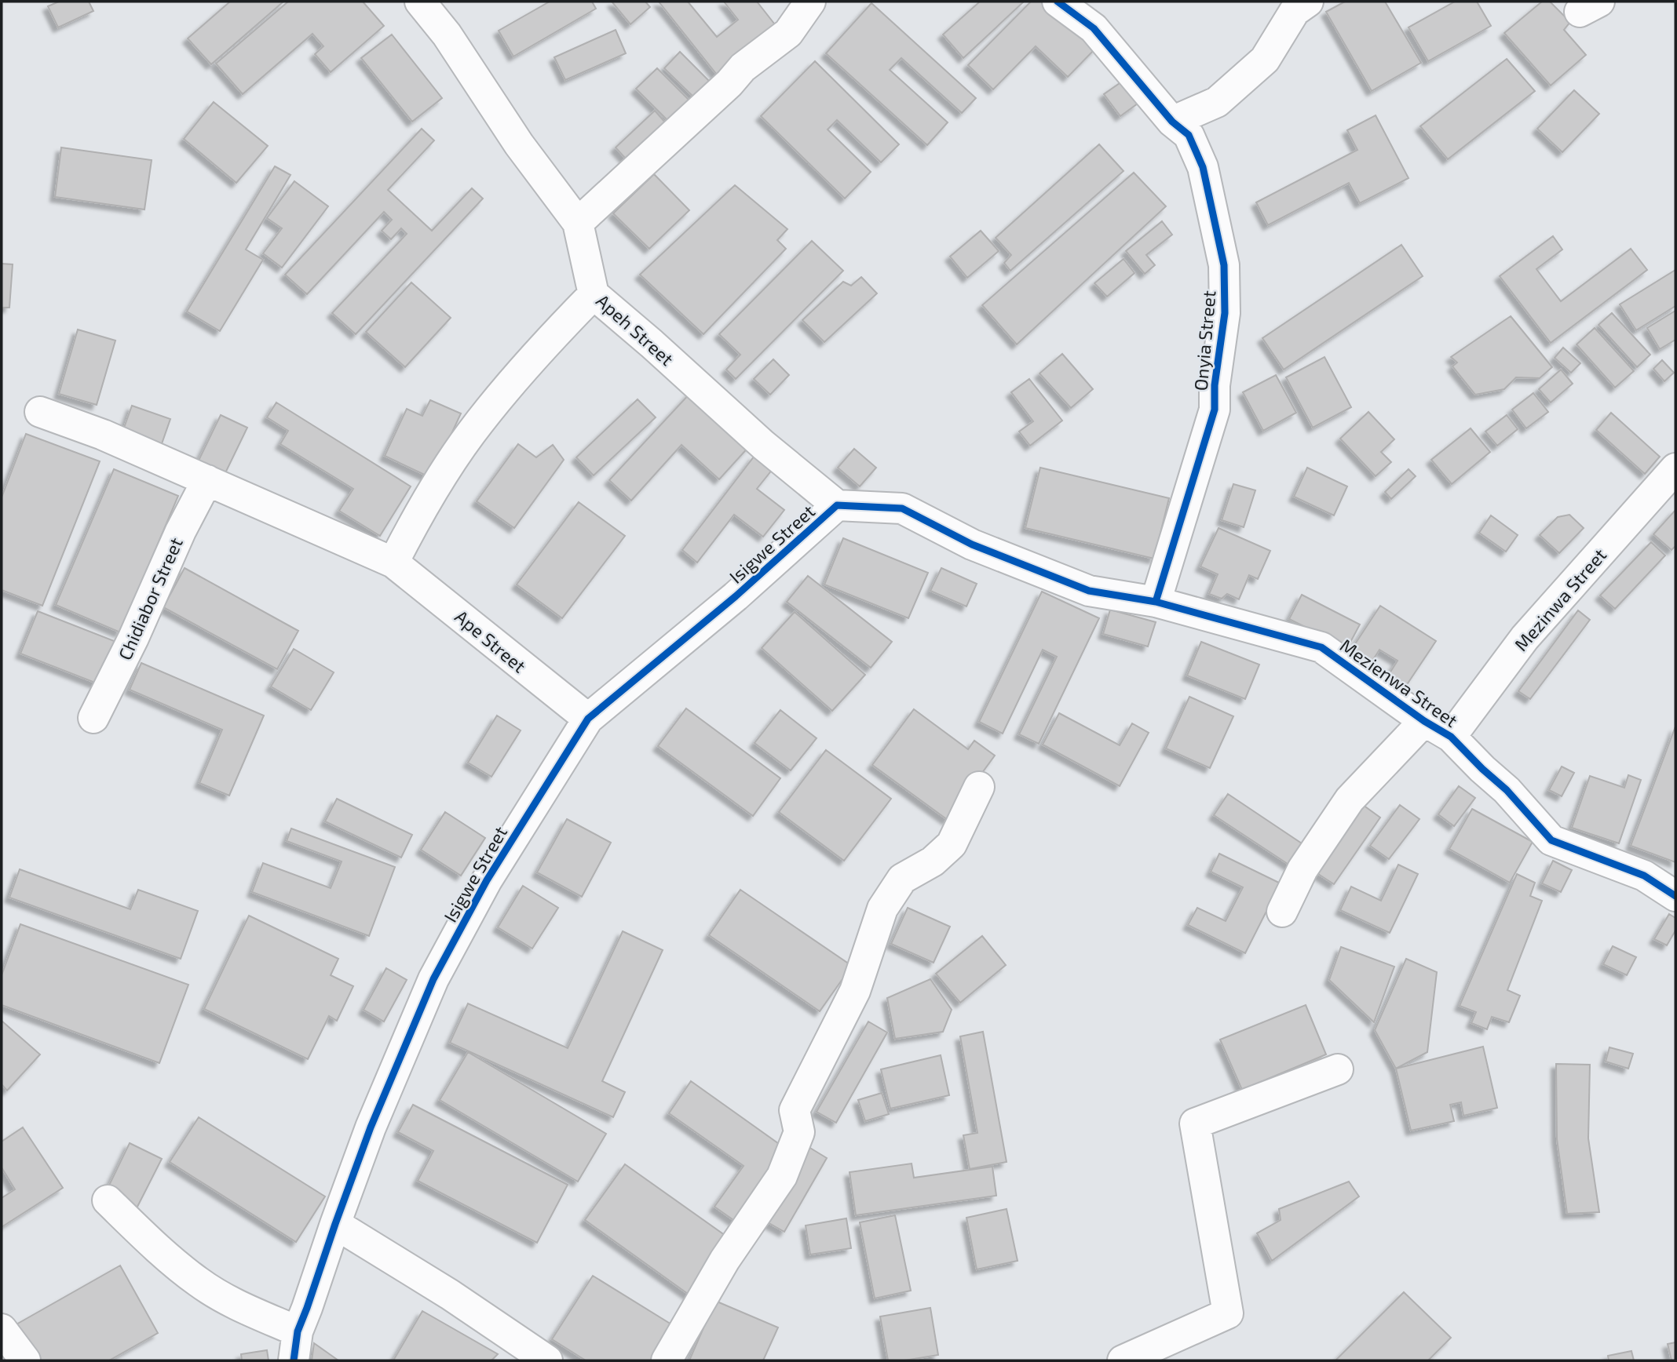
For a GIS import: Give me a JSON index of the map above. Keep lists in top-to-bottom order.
{
  "streets": {
    "street": [
      "Apeh Street",
      "Onyia Street",
      "Isigwe Street",
      "Chidiabor Street",
      "Mezinwa Street",
      "Ape Street",
      "Mezienwa Street"
    ]
  },
  "crossings": [
    ["Apeh Street", "Isigwe Street"],
    ["Apeh Street", "Mezienwa Street"],
    ["Onyia Street", "Mezienwa Street"],
    ["Isigwe Street", "Ape Street"],
    ["Isigwe Street", "Mezienwa Street"],
    ["Chidiabor Street", "Ape Street"],
    ["Mezinwa Street", "Mezienwa Street"]
  ]
}
